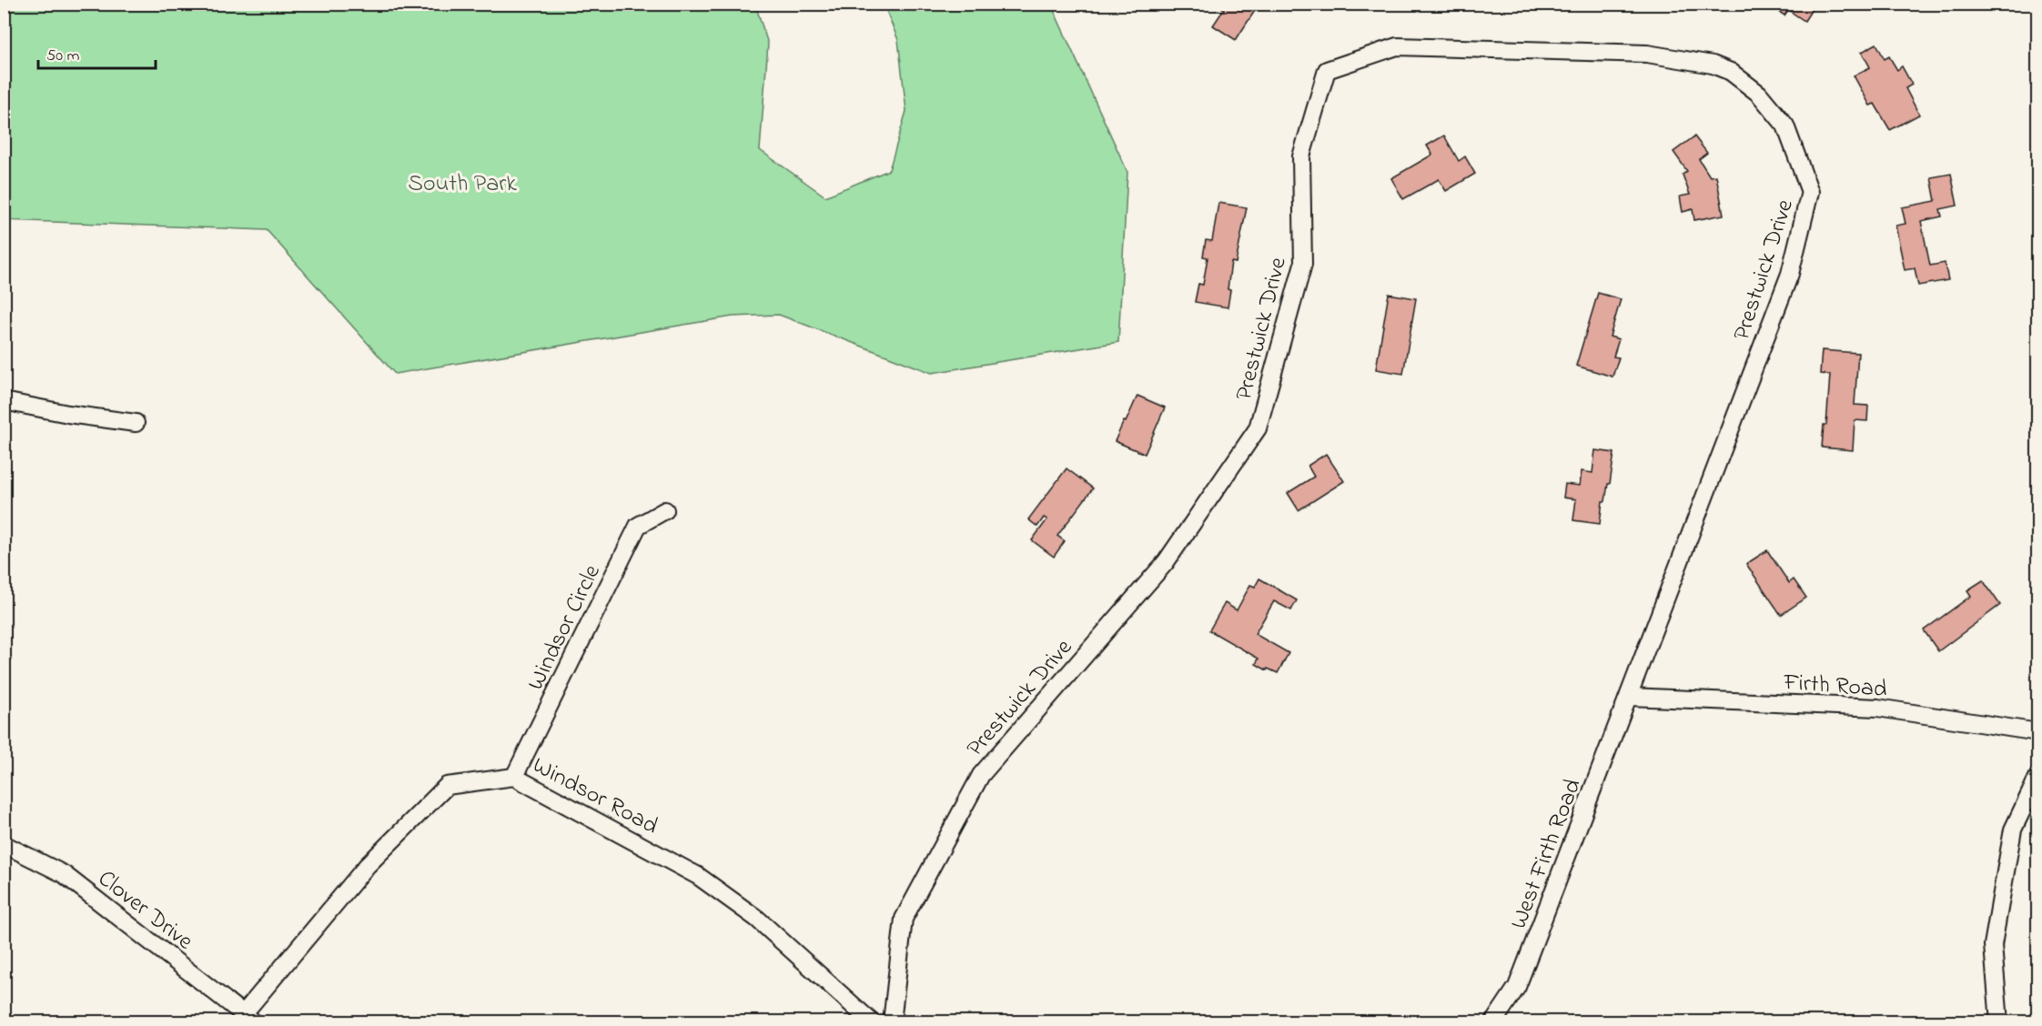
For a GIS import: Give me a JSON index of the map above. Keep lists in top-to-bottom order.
{
  "streets": {
    "street": [
      "Prestwick Drive",
      "Windsor Circle",
      "Firth Road",
      "Windsor Road",
      "West Firth Road",
      "Clover Drive"
    ]
  },
  "crossings": [
    ["Prestwick Drive", "Firth Road"],
    ["Prestwick Drive", "West Firth Road"],
    ["Windsor Circle", "Windsor Road"],
    ["Firth Road", "West Firth Road"],
    ["Windsor Road", "Clover Drive"]
  ],
  "parks": ["South Park"],
  "scale_bar": "50 m"
}
